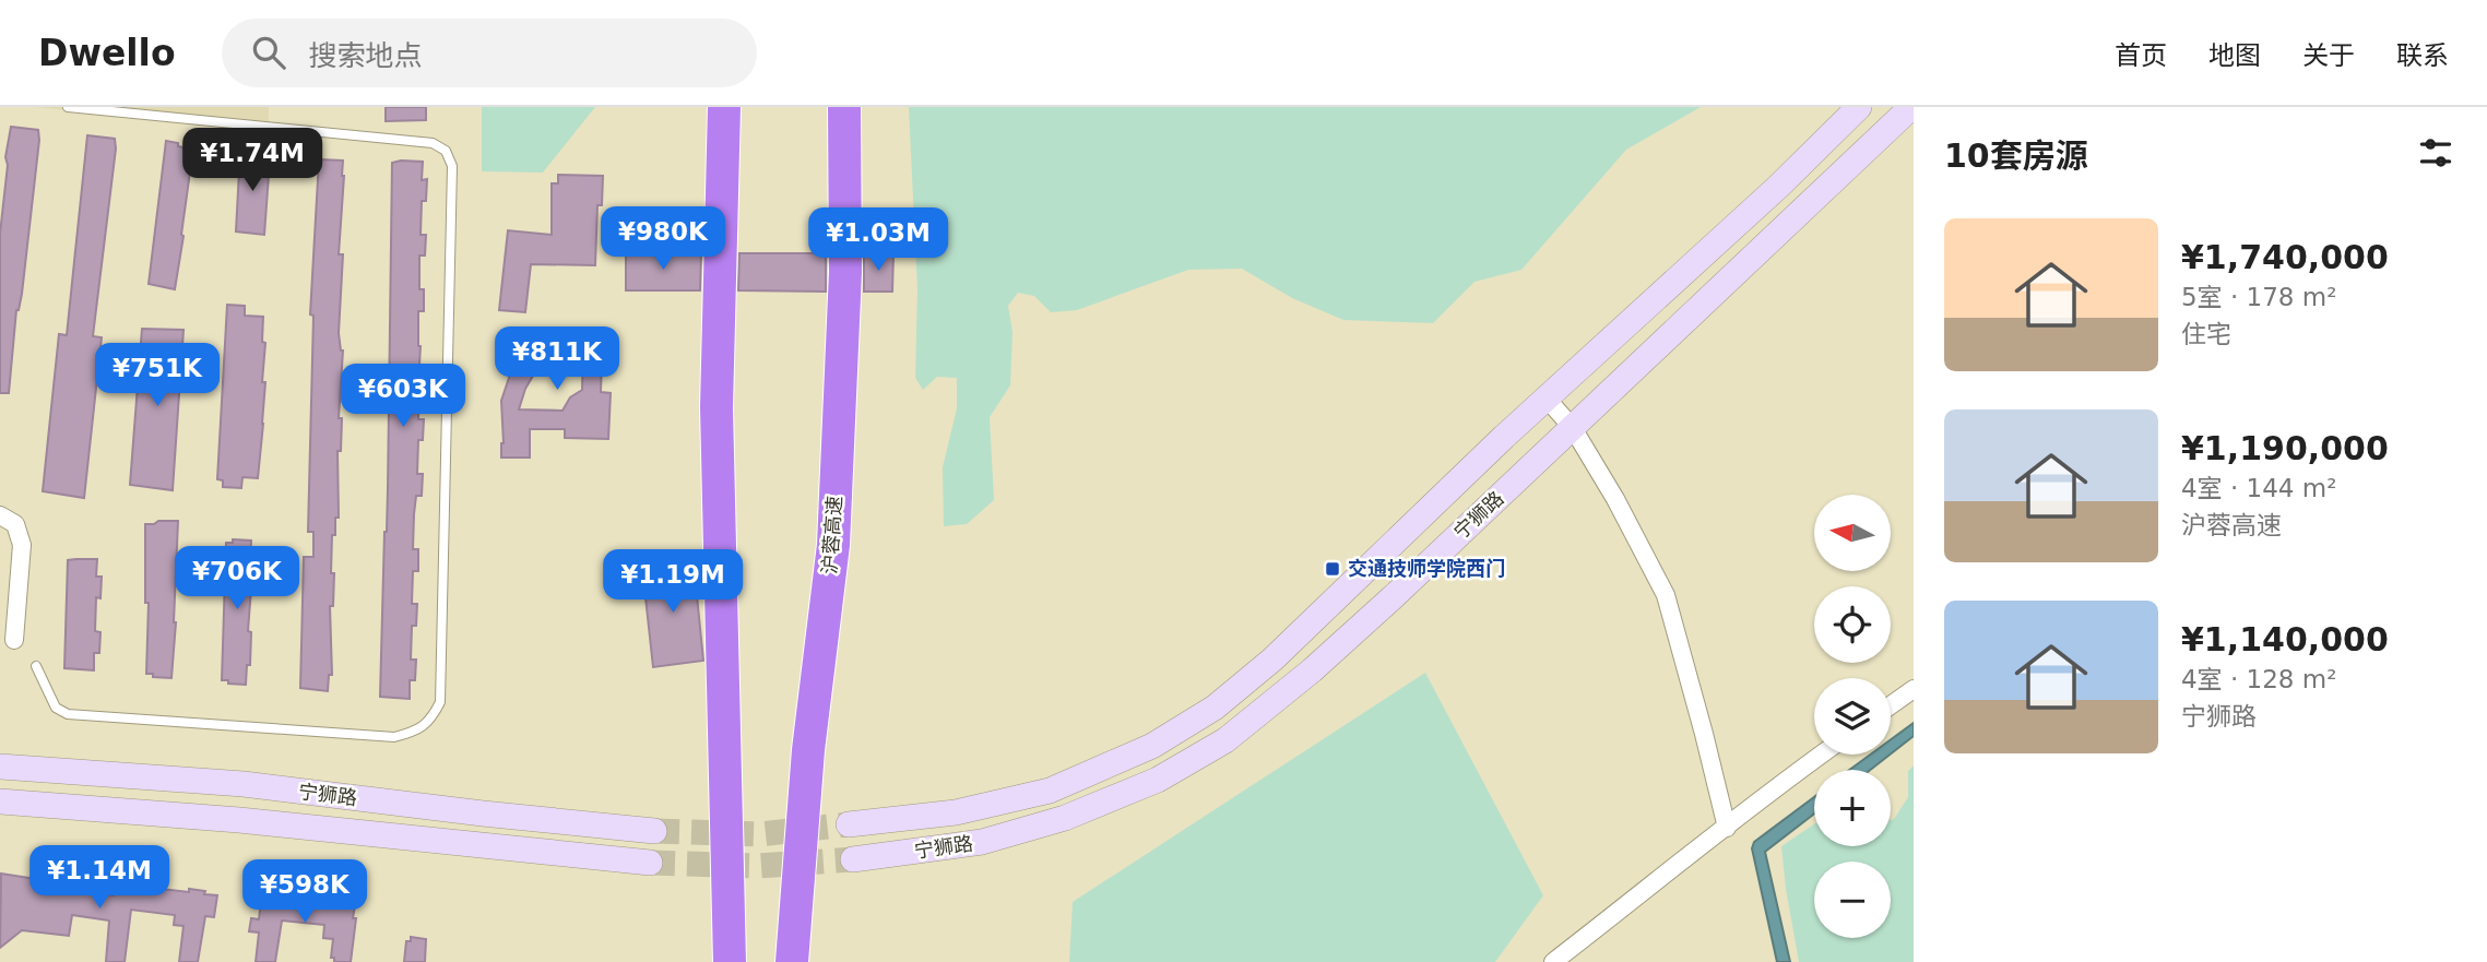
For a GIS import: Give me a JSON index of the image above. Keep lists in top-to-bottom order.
{
  "streets": {
    "highway": ["沪蓉高速"],
    "main road": ["宁狮路"]
  },
  "places": {
    "transit": ["交通技师学院西门"]
  },
  "north": "left",
  "page": {
    "header": "Dwello",
    "search": "搜索地点",
    "nav": [
      "首页",
      "地图",
      "关于",
      "联系"
    ],
    "heading": "10套房源",
    "price": [
      "¥1.74M",
      "¥980K",
      "¥1.03M",
      "¥811K",
      "¥751K",
      "¥603K",
      "¥706K",
      "¥1.19M",
      "¥1.14M",
      "¥598K"
    ],
    "list": [
      {
        "name": "¥1,740,000",
        "note": "5室 · 178 m² · 住宅"
      },
      {
        "name": "¥1,190,000",
        "note": "4室 · 144 m² · 沪蓉高速"
      },
      {
        "name": "¥1,140,000",
        "note": "4室 · 128 m² · 宁狮路"
      }
    ],
    "map_buttons": ["+", "−"]
  }
}
